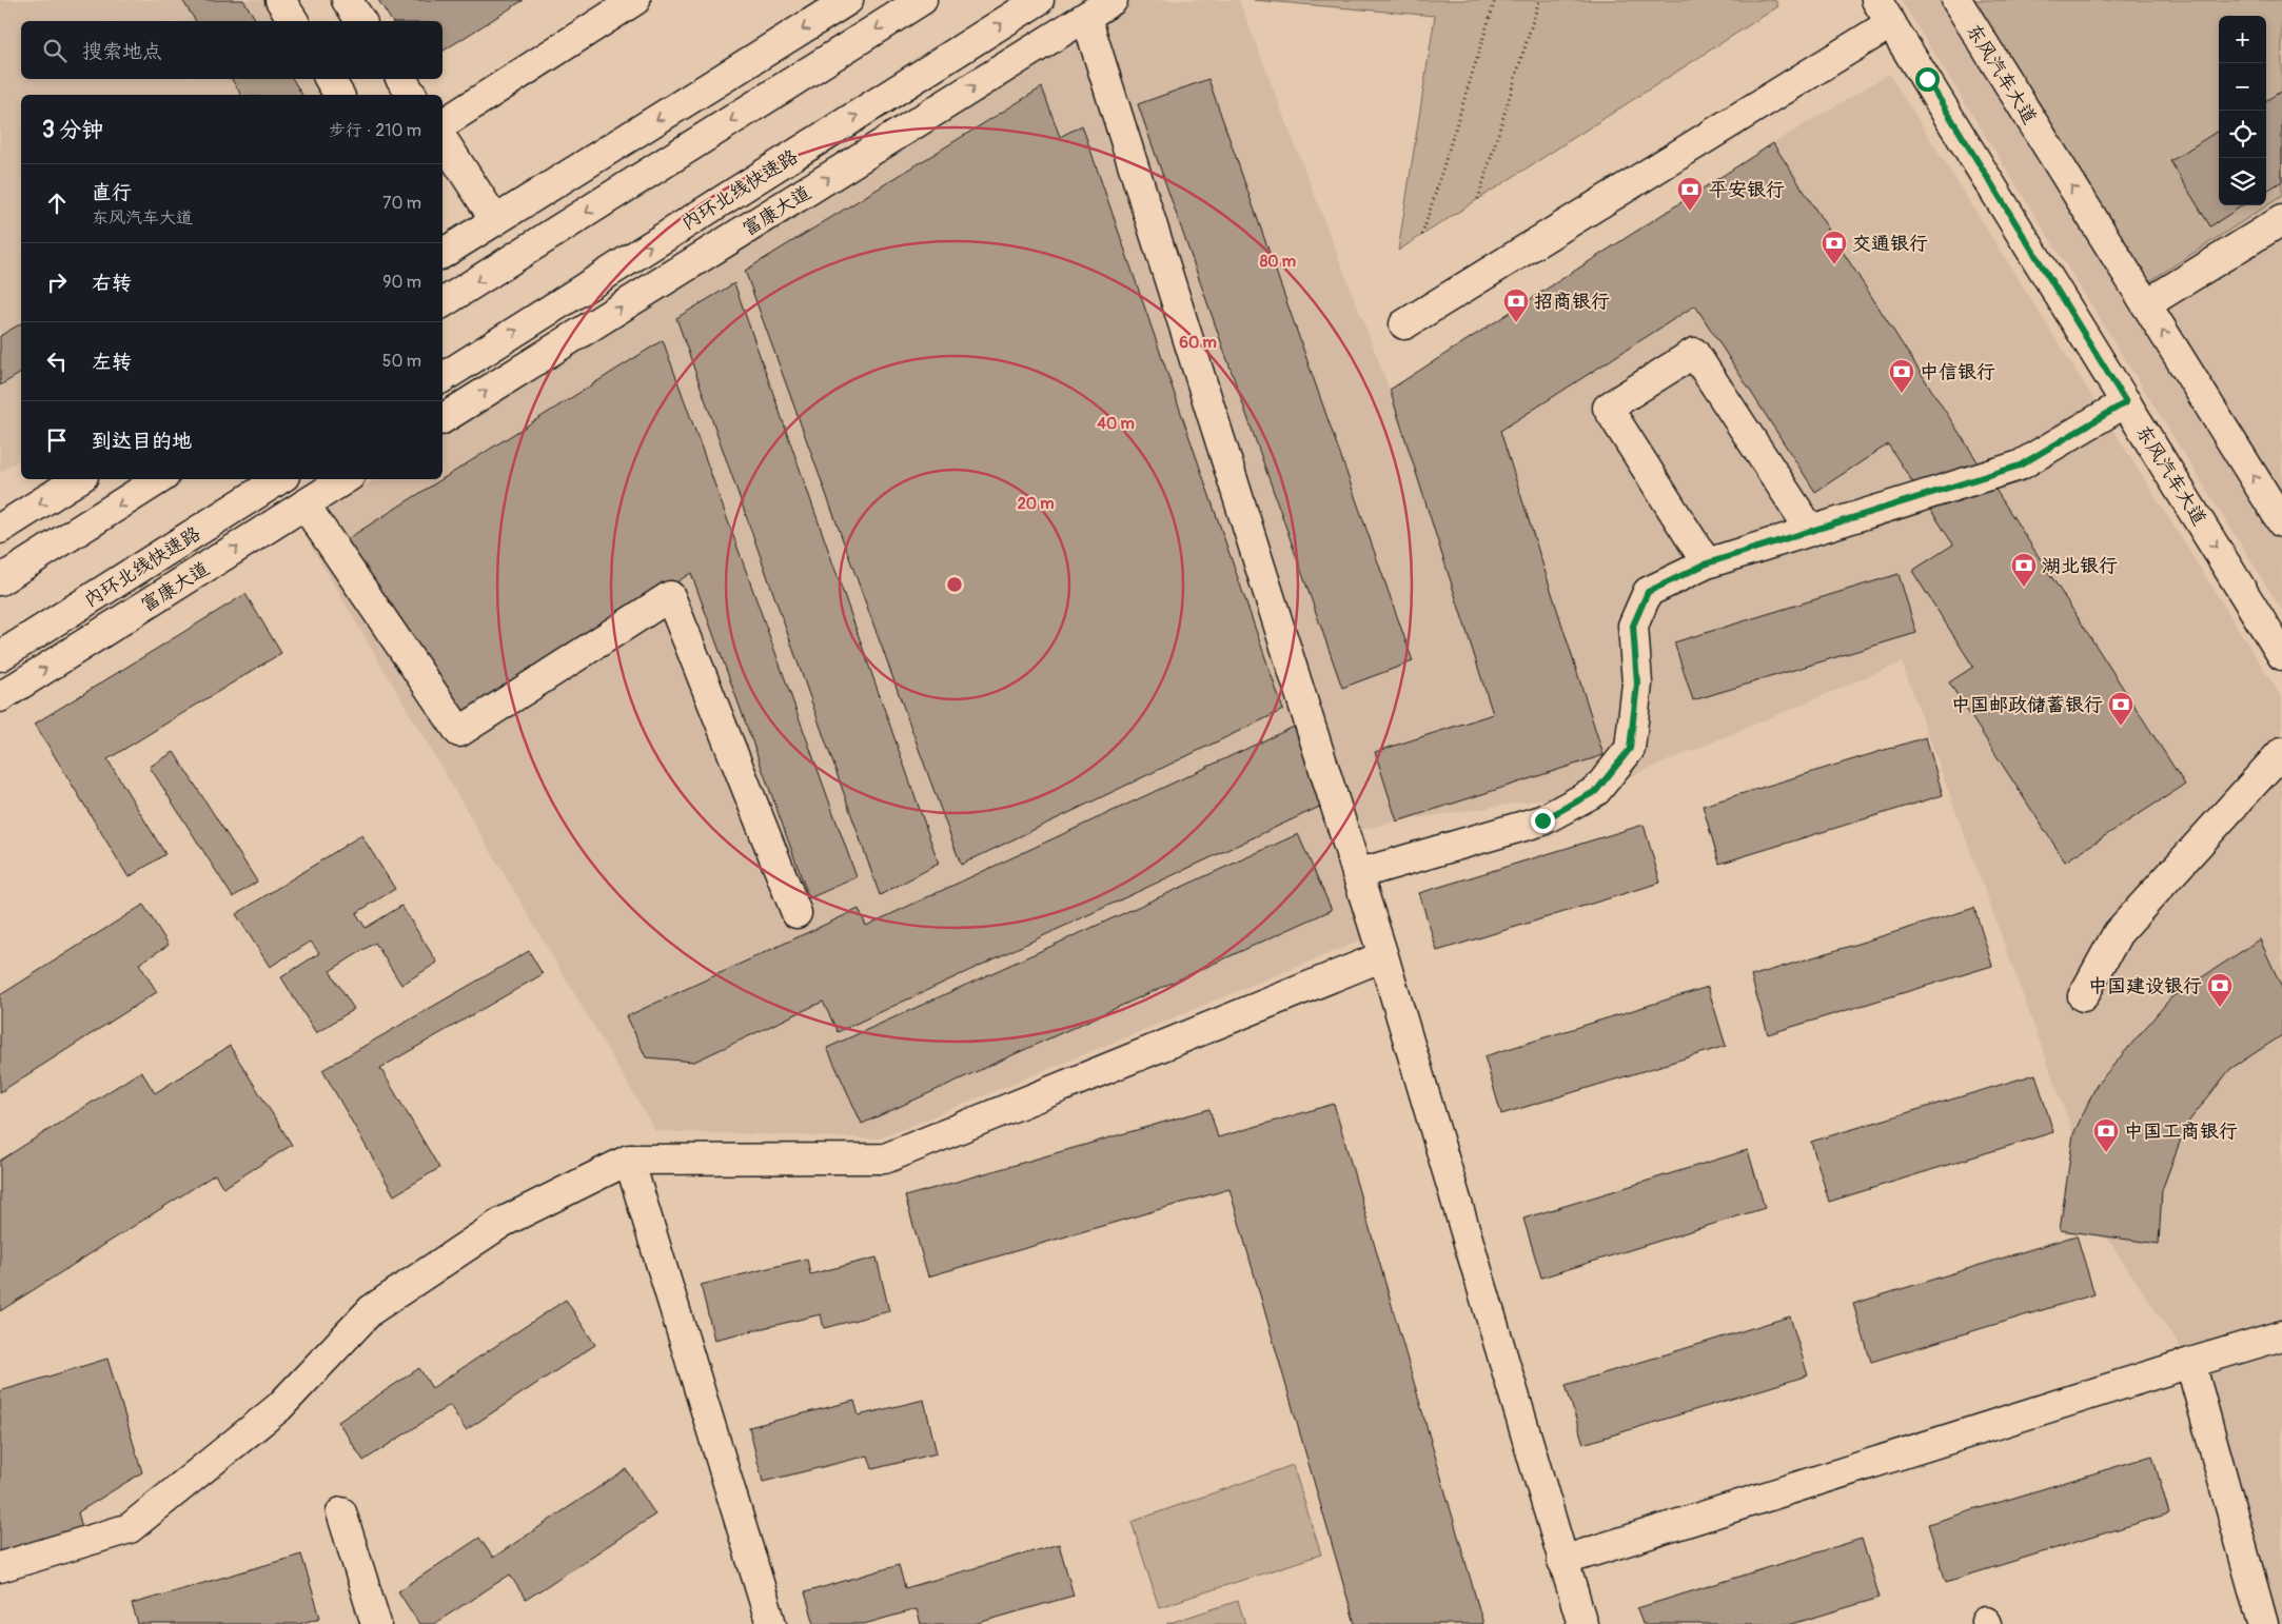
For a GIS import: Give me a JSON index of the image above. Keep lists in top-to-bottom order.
{
  "streets": {
    "main road": ["东风汽车大道", "内环北线快速路", "富康大道"]
  },
  "places": {
    "bank": [
      "平安银行",
      "交通银行",
      "招商银行",
      "中信银行",
      "湖北银行",
      "中国邮政储蓄银行",
      "中国建设银行",
      "中国工商银行"
    ]
  },
  "page": {
    "map_buttons": ["+", "−"],
    "search": "搜索地点",
    "heading": ["3 分钟", "步行 · 210 m"],
    "list": [
      ["直行", "东风汽车大道", "70 m"],
      ["右转", "90 m"],
      ["左转", "50 m"],
      "到达目的地"
    ]
  },
  "rings": [
    "80 m",
    "60 m",
    "40 m",
    "20 m"
  ]
}
